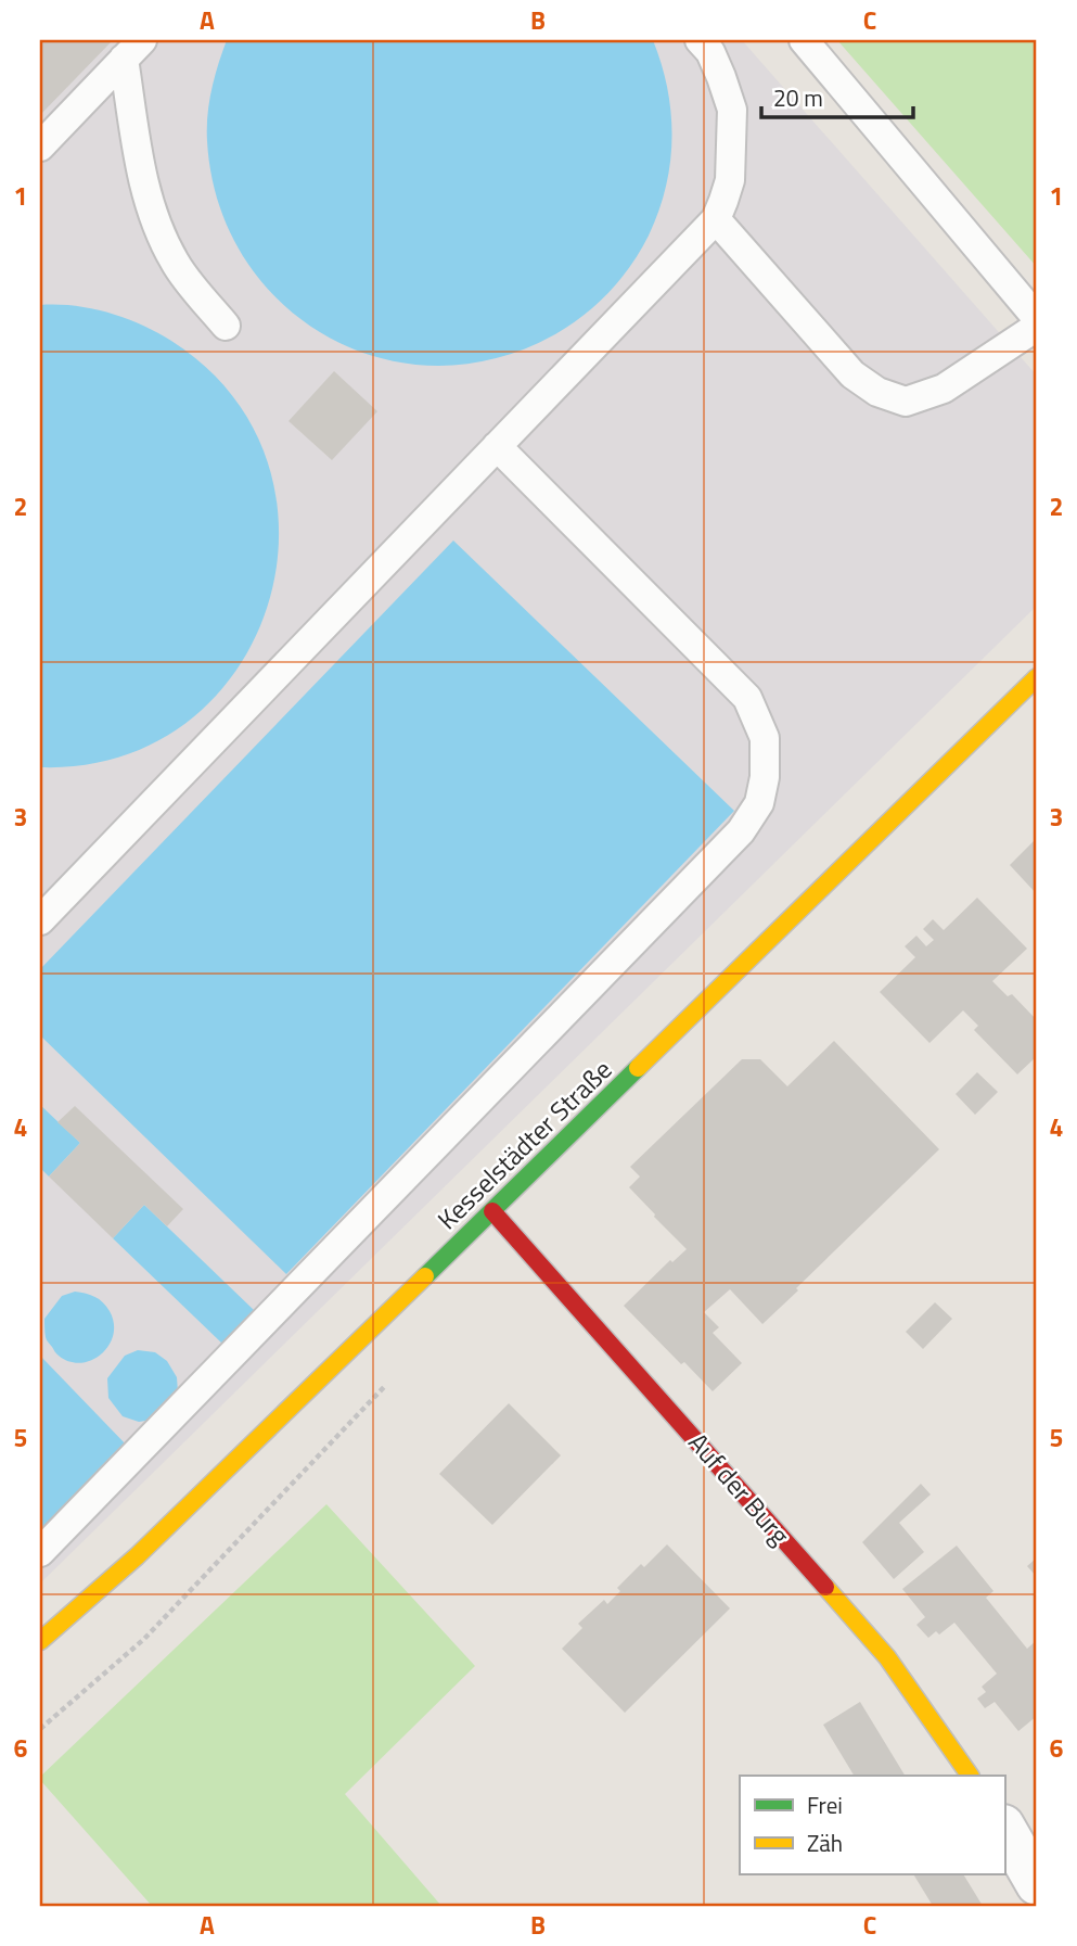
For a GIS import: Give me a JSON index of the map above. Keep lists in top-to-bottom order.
{
  "streets": {
    "main road": ["Kesselstädter Straße", "Auf der Burg"]
  },
  "crossings": [
    ["Kesselstädter Straße", "Auf der Burg"]
  ],
  "legend": ["Frei", "Zäh"],
  "scale_bar": "20 m",
  "grid": {
    "columns": ["A", "B", "C"],
    "rows": [
      "1",
      "2",
      "3",
      "4",
      "5",
      "6"
    ]
  }
}
